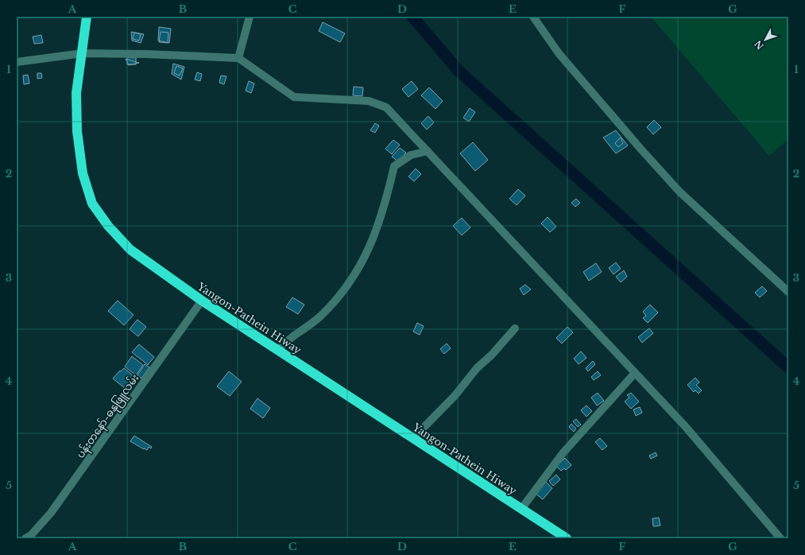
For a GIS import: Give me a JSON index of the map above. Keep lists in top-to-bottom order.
{
  "streets": {
    "highway": ["Yangon-Pathein Hiway"],
    "street": ["ပန်းတနော်-ဓနုဖြူလမ်း"]
  },
  "crossings": [
    ["Yangon-Pathein Hiway", "ပန်းတနော်-ဓနုဖြူလမ်း"]
  ],
  "north": "bottom left",
  "grid": {
    "columns": [
      "A",
      "B",
      "C",
      "D",
      "E",
      "F",
      "G"
    ],
    "rows": [
      "1",
      "2",
      "3",
      "4",
      "5"
    ]
  }
}
